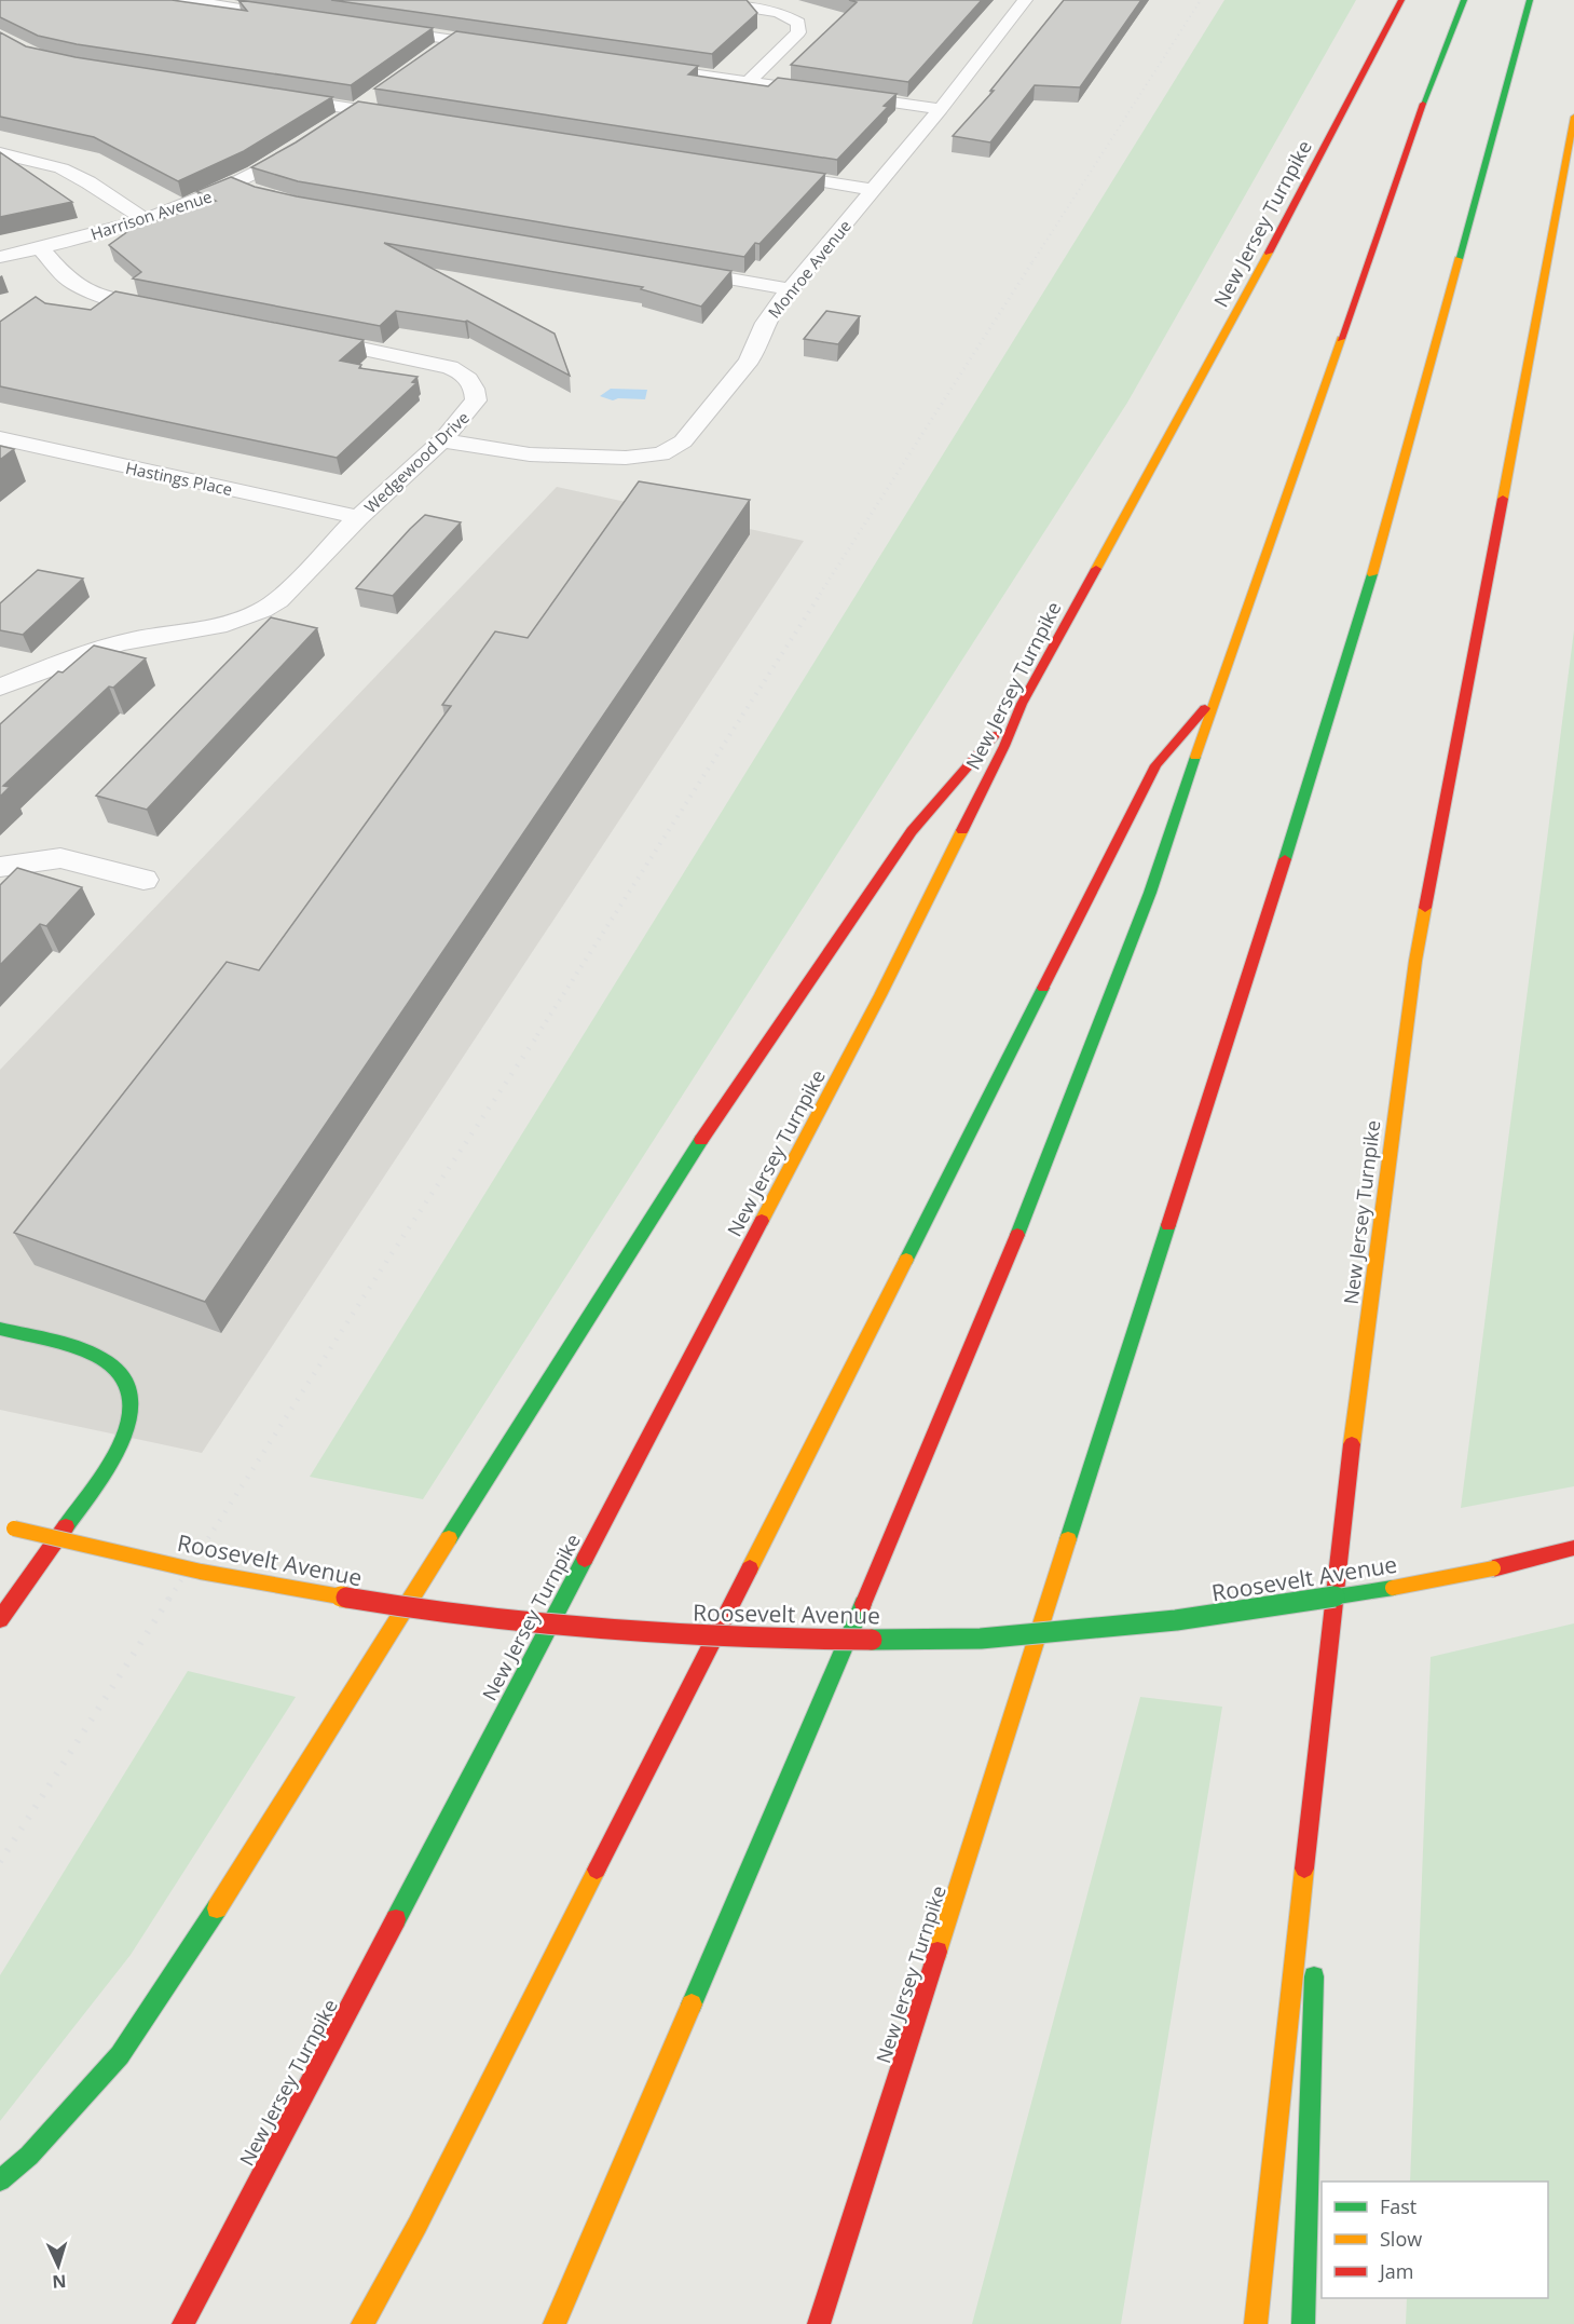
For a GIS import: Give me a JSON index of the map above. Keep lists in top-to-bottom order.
{
  "streets": {
    "main road": ["New Jersey Turnpike", "Roosevelt Avenue"],
    "street": [
      "Harrison Avenue",
      "Monroe Avenue",
      "Wedgewood Drive",
      "Hastings Place"
    ]
  },
  "crossings": [
    ["Monroe Avenue", "Wedgewood Drive"],
    ["Wedgewood Drive", "Hastings Place"]
  ],
  "legend": ["Fast", "Slow", "Jam"],
  "north": "bottom"
}
